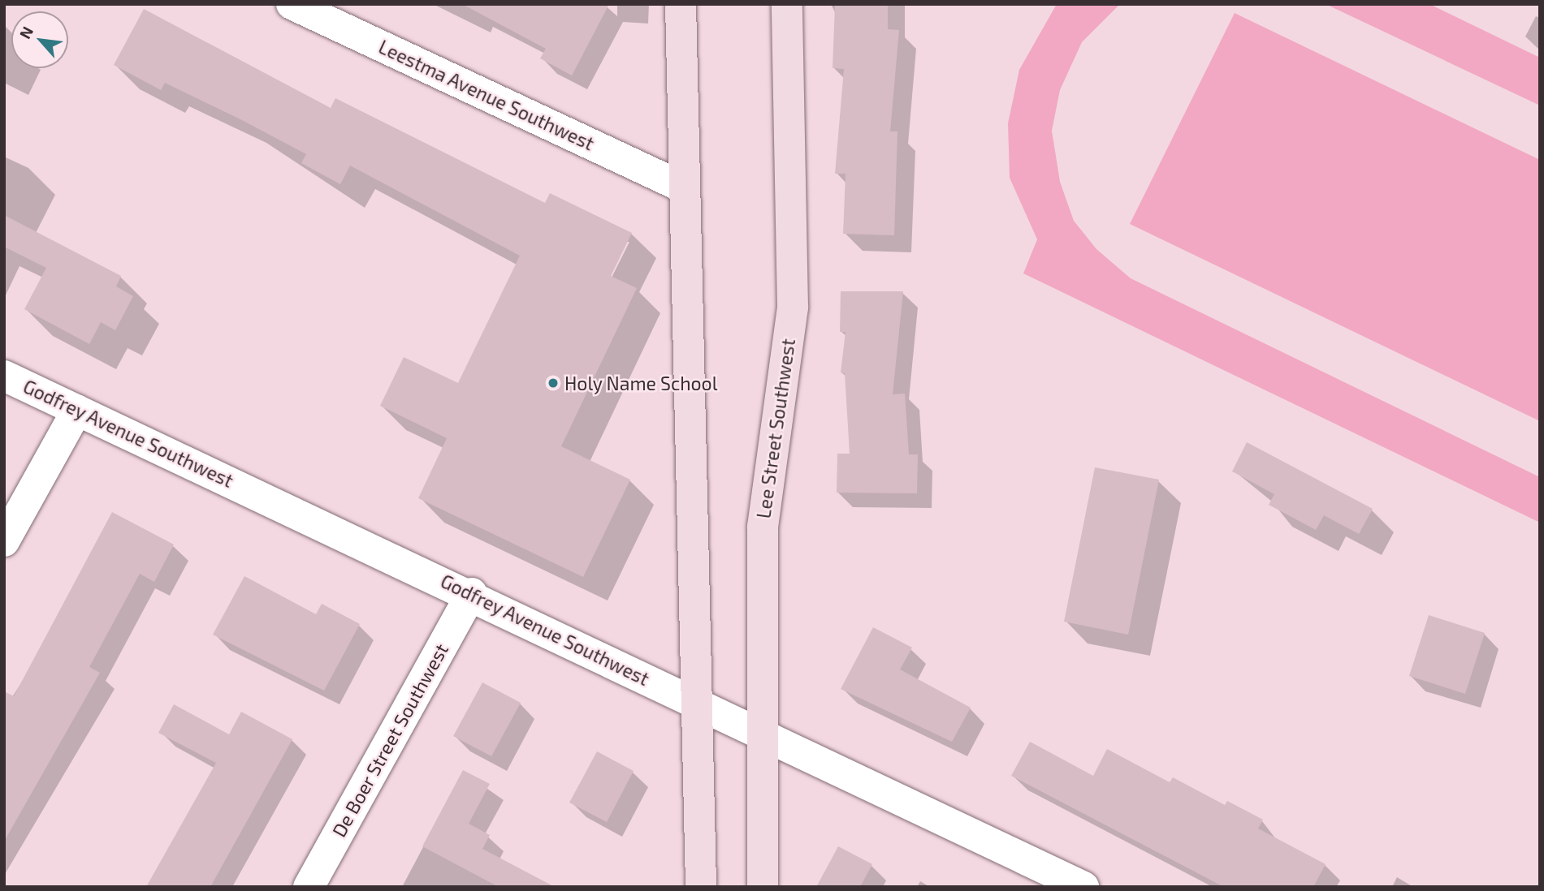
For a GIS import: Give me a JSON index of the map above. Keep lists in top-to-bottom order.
{
  "streets": {
    "street": [
      "Leestma Avenue Southwest",
      "Lee Street Southwest",
      "Godfrey Avenue Southwest",
      "De Boer Street Southwest"
    ]
  },
  "crossings": [
    ["Lee Street Southwest", "Godfrey Avenue Southwest"],
    ["Godfrey Avenue Southwest", "De Boer Street Southwest"]
  ],
  "places": ["Holy Name School"],
  "north": "top left"
}
